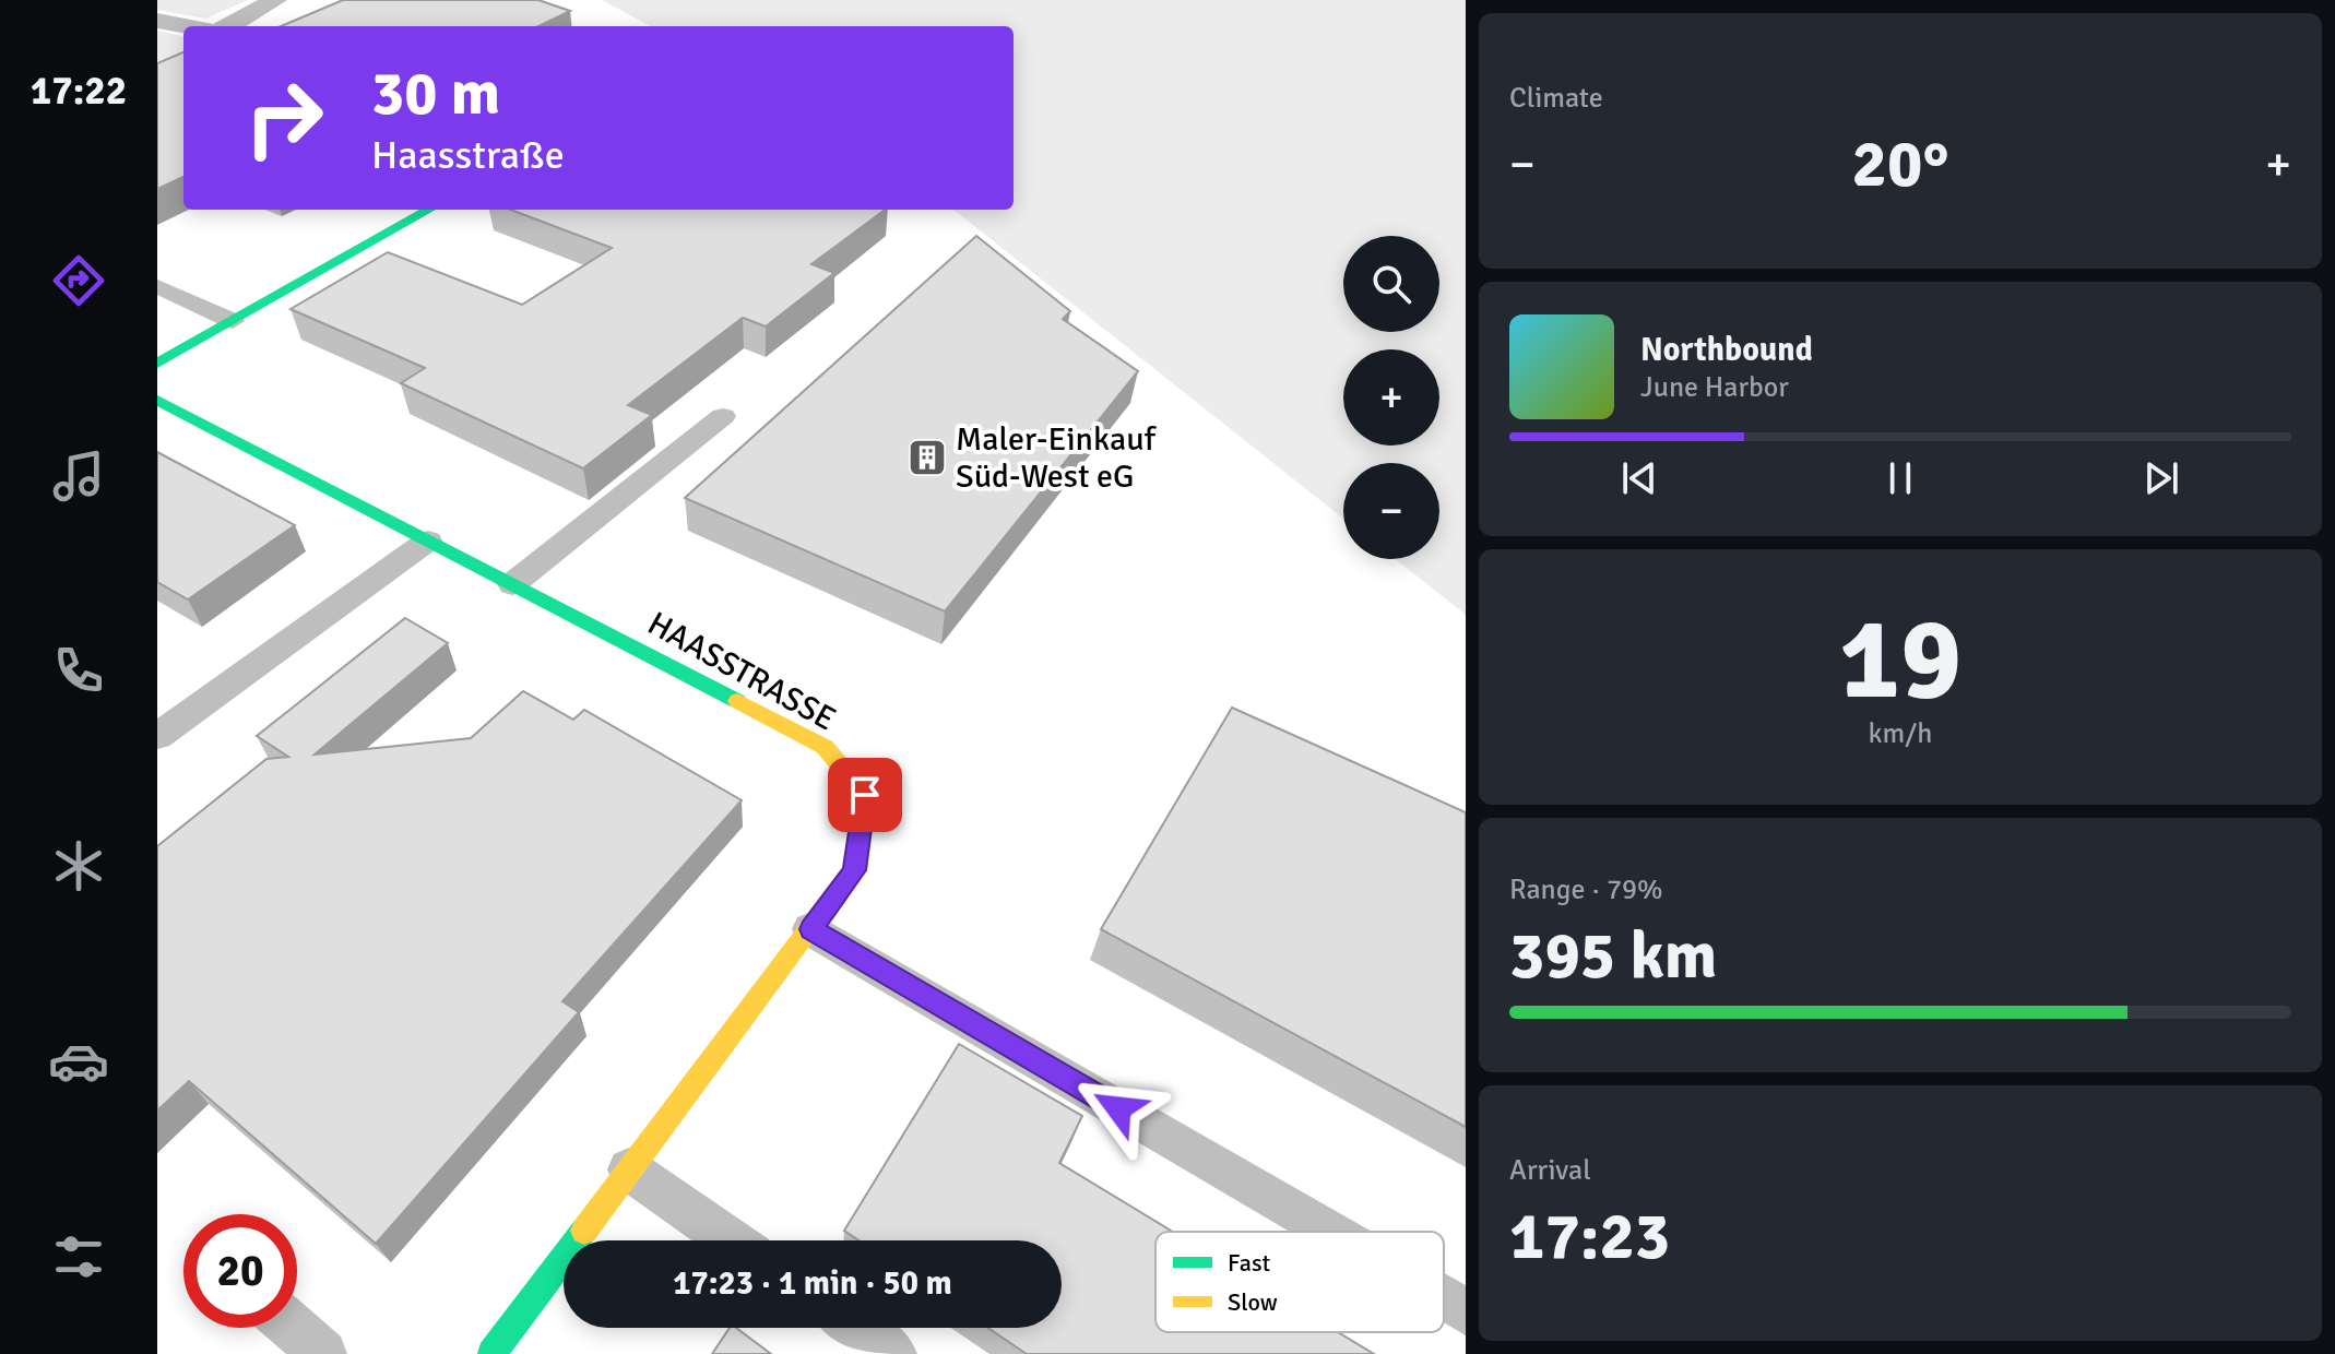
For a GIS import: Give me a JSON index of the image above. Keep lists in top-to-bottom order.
{
  "streets": {
    "street": ["HAASSTRASSE"]
  },
  "places": {
    "building": ["Maler-Einkauf Süd-West eG"]
  },
  "legend": ["Fast", "Slow"],
  "page": {
    "tabs": "17:22",
    "tile": [
      "Climate",
      ["19", "km/h"],
      ["Range · 79%", "395 km"],
      ["Arrival", "17:23"]
    ],
    "turn": ["30 m", "Haasstraße"],
    "heat": ["−", "20°", "+"],
    "map_buttons": ["+", "−"],
    "song": ["Northbound", "June Harbor"],
    "limit": "20",
    "trip": "17:23 · 1 min · 50 m"
  }
}
